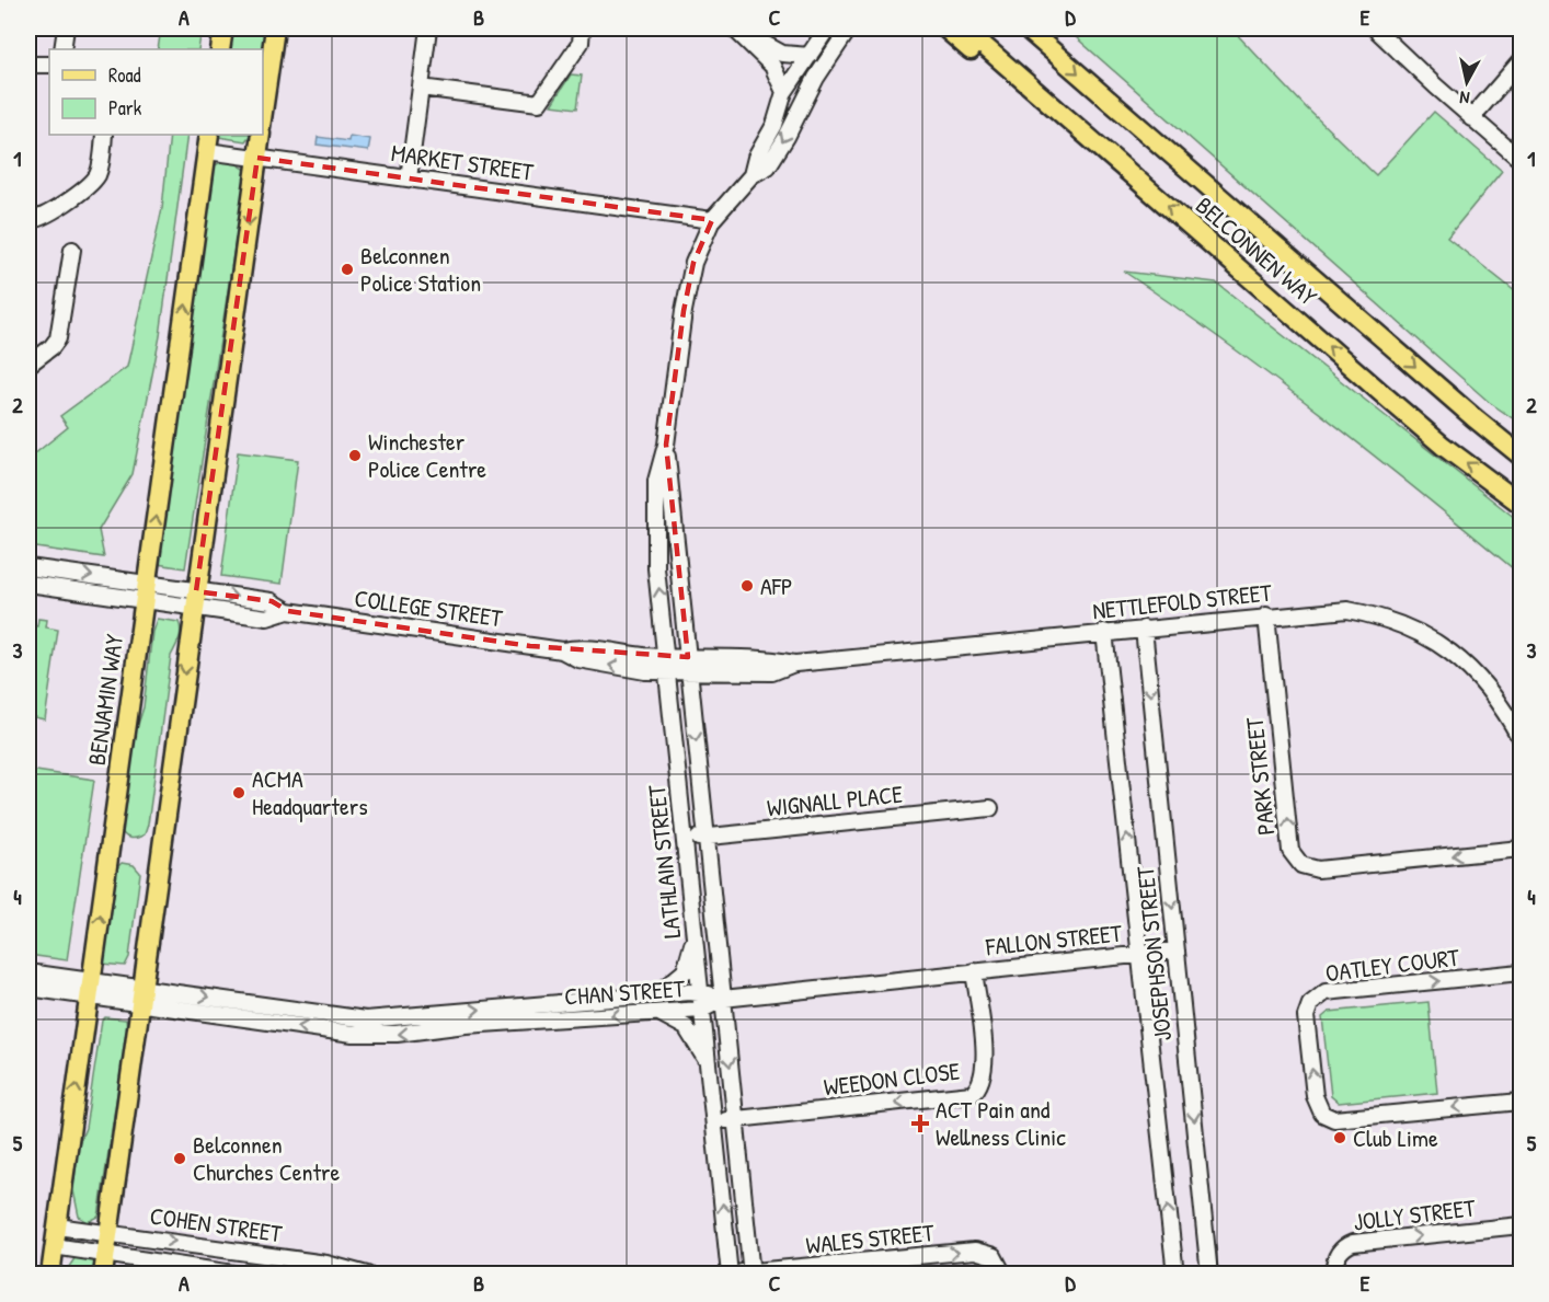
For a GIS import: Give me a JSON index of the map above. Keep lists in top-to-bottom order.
{
  "streets": {
    "main road": ["BELCONNEN WAY", "BENJAMIN WAY"],
    "street": [
      "MARKET STREET",
      "NETTLEFOLD STREET",
      "COLLEGE STREET",
      "PARK STREET",
      "WIGNALL PLACE",
      "LATHLAIN STREET",
      "FALLON STREET",
      "JOSEPHSON STREET",
      "OATLEY COURT",
      "CHAN STREET",
      "WEEDON CLOSE",
      "JOLLY STREET",
      "COHEN STREET",
      "WALES STREET"
    ]
  },
  "crossings": [
    ["MARKET STREET", "BENJAMIN WAY"],
    ["MARKET STREET", "LATHLAIN STREET"],
    ["NETTLEFOLD STREET", "COLLEGE STREET"],
    ["NETTLEFOLD STREET", "PARK STREET"],
    ["NETTLEFOLD STREET", "LATHLAIN STREET"],
    ["NETTLEFOLD STREET", "JOSEPHSON STREET"],
    ["COLLEGE STREET", "BENJAMIN WAY"],
    ["COLLEGE STREET", "LATHLAIN STREET"],
    ["BENJAMIN WAY", "COHEN STREET"],
    ["WIGNALL PLACE", "LATHLAIN STREET"],
    ["LATHLAIN STREET", "CHAN STREET"],
    ["LATHLAIN STREET", "WEEDON CLOSE"],
    ["LATHLAIN STREET", "WALES STREET"],
    ["FALLON STREET", "JOSEPHSON STREET"],
    ["FALLON STREET", "WEEDON CLOSE"]
  ],
  "one_way": ["JOLLY STREET", "WALES STREET"],
  "places": {
    "other": [
      "Belconnen Police Station",
      "Winchester Police Centre",
      "AFP",
      "ACMA Headquarters",
      "Club Lime",
      "Belconnen Churches Centre"
    ],
    "health": ["ACT Pain and Wellness Clinic"]
  },
  "legend": ["Road", "Park"],
  "north": "bottom",
  "grid": {
    "columns": [
      "A",
      "B",
      "C",
      "D",
      "E"
    ],
    "rows": [
      "1",
      "2",
      "3",
      "4",
      "5"
    ]
  }
}
